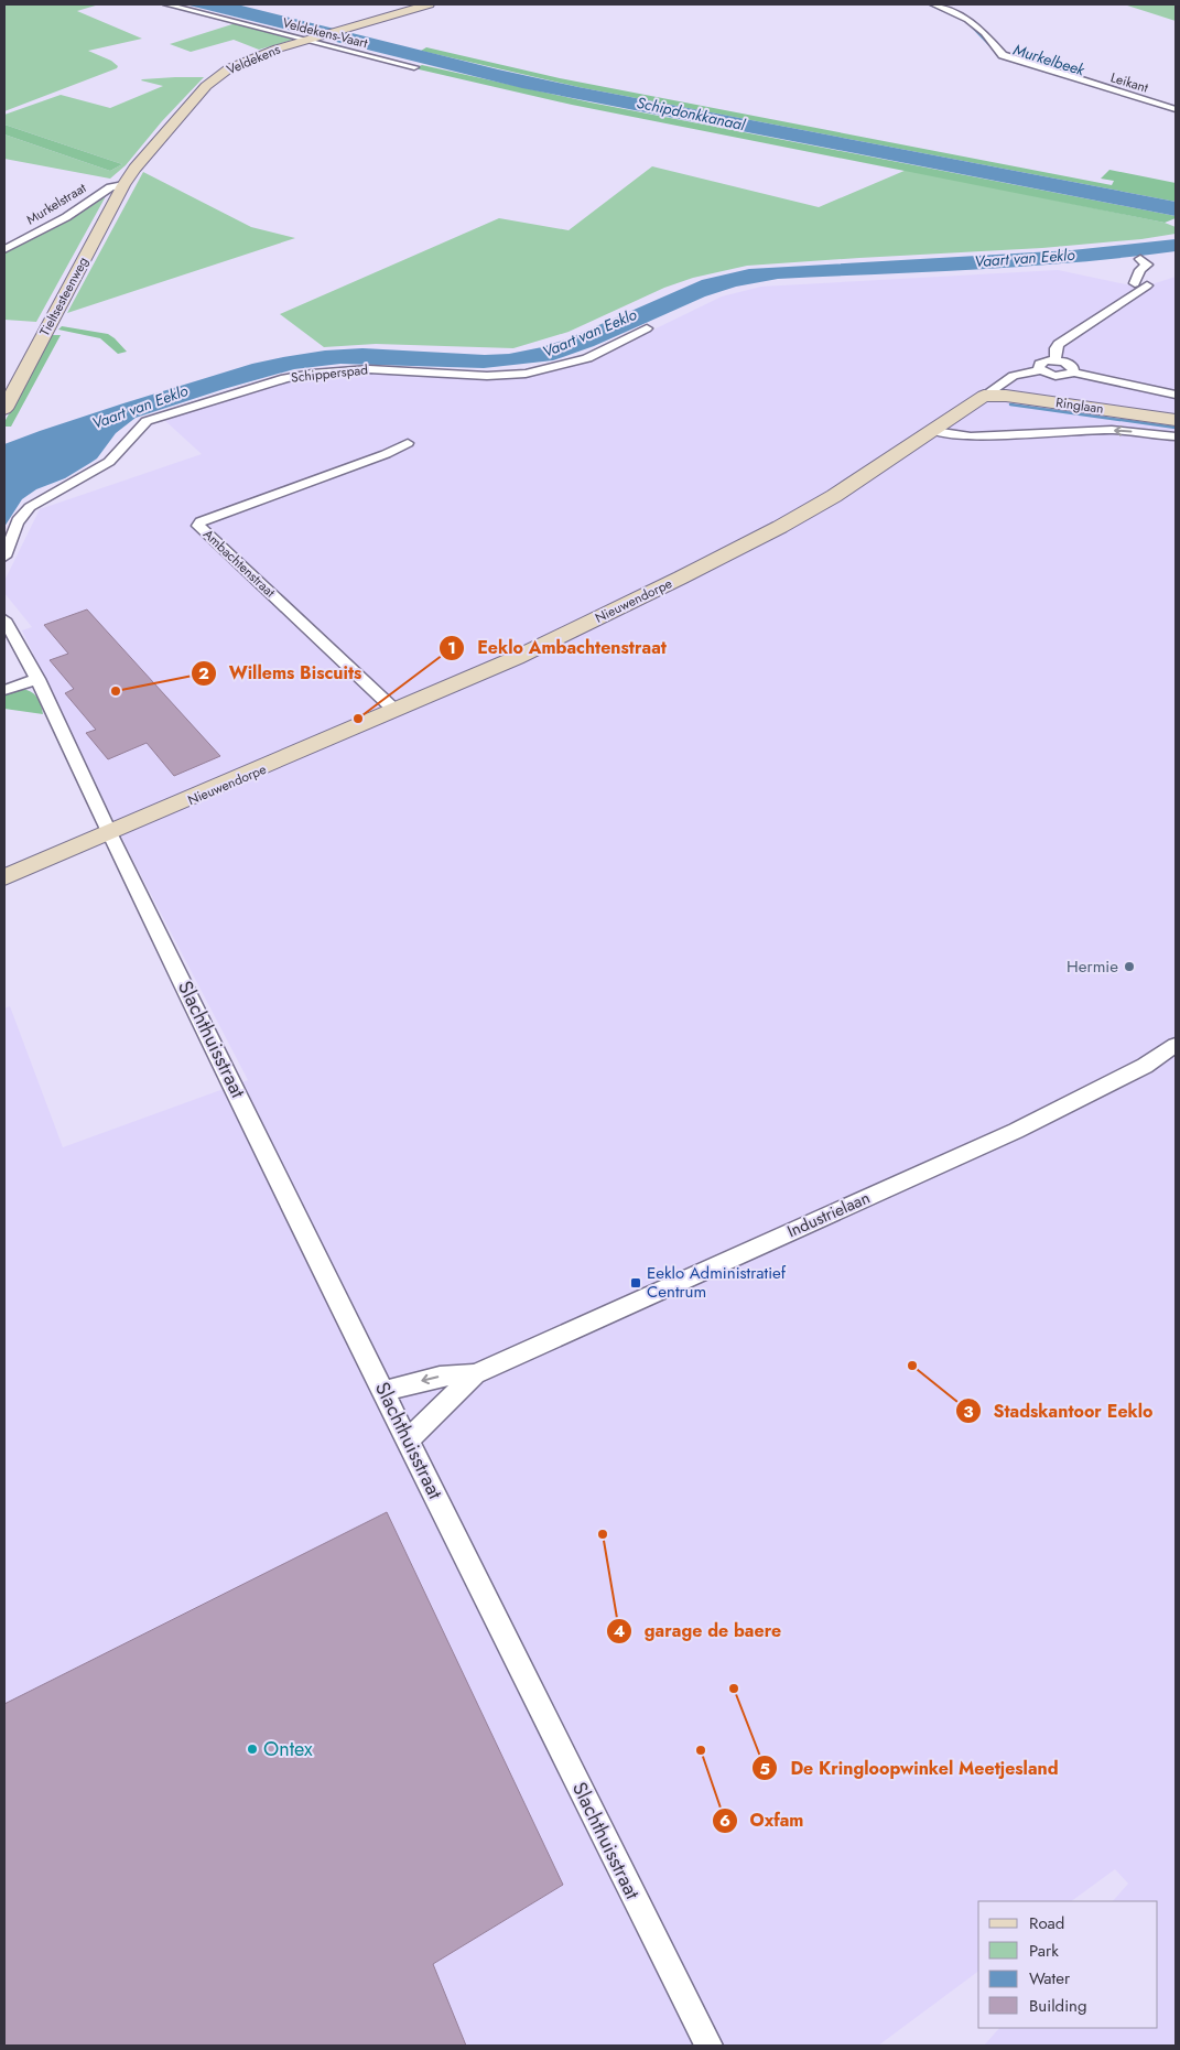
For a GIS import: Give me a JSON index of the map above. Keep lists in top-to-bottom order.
{
  "streets": {
    "main road": [
      "Veldekens",
      "Tieltsesteenweg",
      "Ringlaan",
      "Nieuwendorpe"
    ],
    "street": [
      "Veldekens-Vaart",
      "Leikant",
      "Murkelstraat",
      "Schipperspad",
      "Ambachtenstraat",
      "Slachthuisstraat",
      "Industrielaan"
    ]
  },
  "crossings": [
    ["Veldekens-Vaart", "Veldekens"],
    ["Veldekens", "Murkelstraat"],
    ["Veldekens", "Tieltsesteenweg"],
    ["Murkelstraat", "Tieltsesteenweg"],
    ["Ringlaan", "Nieuwendorpe"],
    ["Ambachtenstraat", "Nieuwendorpe"],
    ["Nieuwendorpe", "Slachthuisstraat"],
    ["Slachthuisstraat", "Industrielaan"]
  ],
  "water": ["Murkelbeek", "Schipdonkkanaal", "Vaart van Eeklo"],
  "places": {
    "other": [
      "Willems Biscuits",
      "Eeklo Ambachtenstraat",
      "Hermie",
      "Stadskantoor Eeklo",
      "garage de baere",
      "De Kringloopwinkel Meetjesland",
      "Ontex",
      "Oxfam"
    ],
    "transit": ["Eeklo Administratief Centrum"]
  },
  "legend": [
    "Road",
    "Park",
    "Water",
    "Building"
  ]
}
